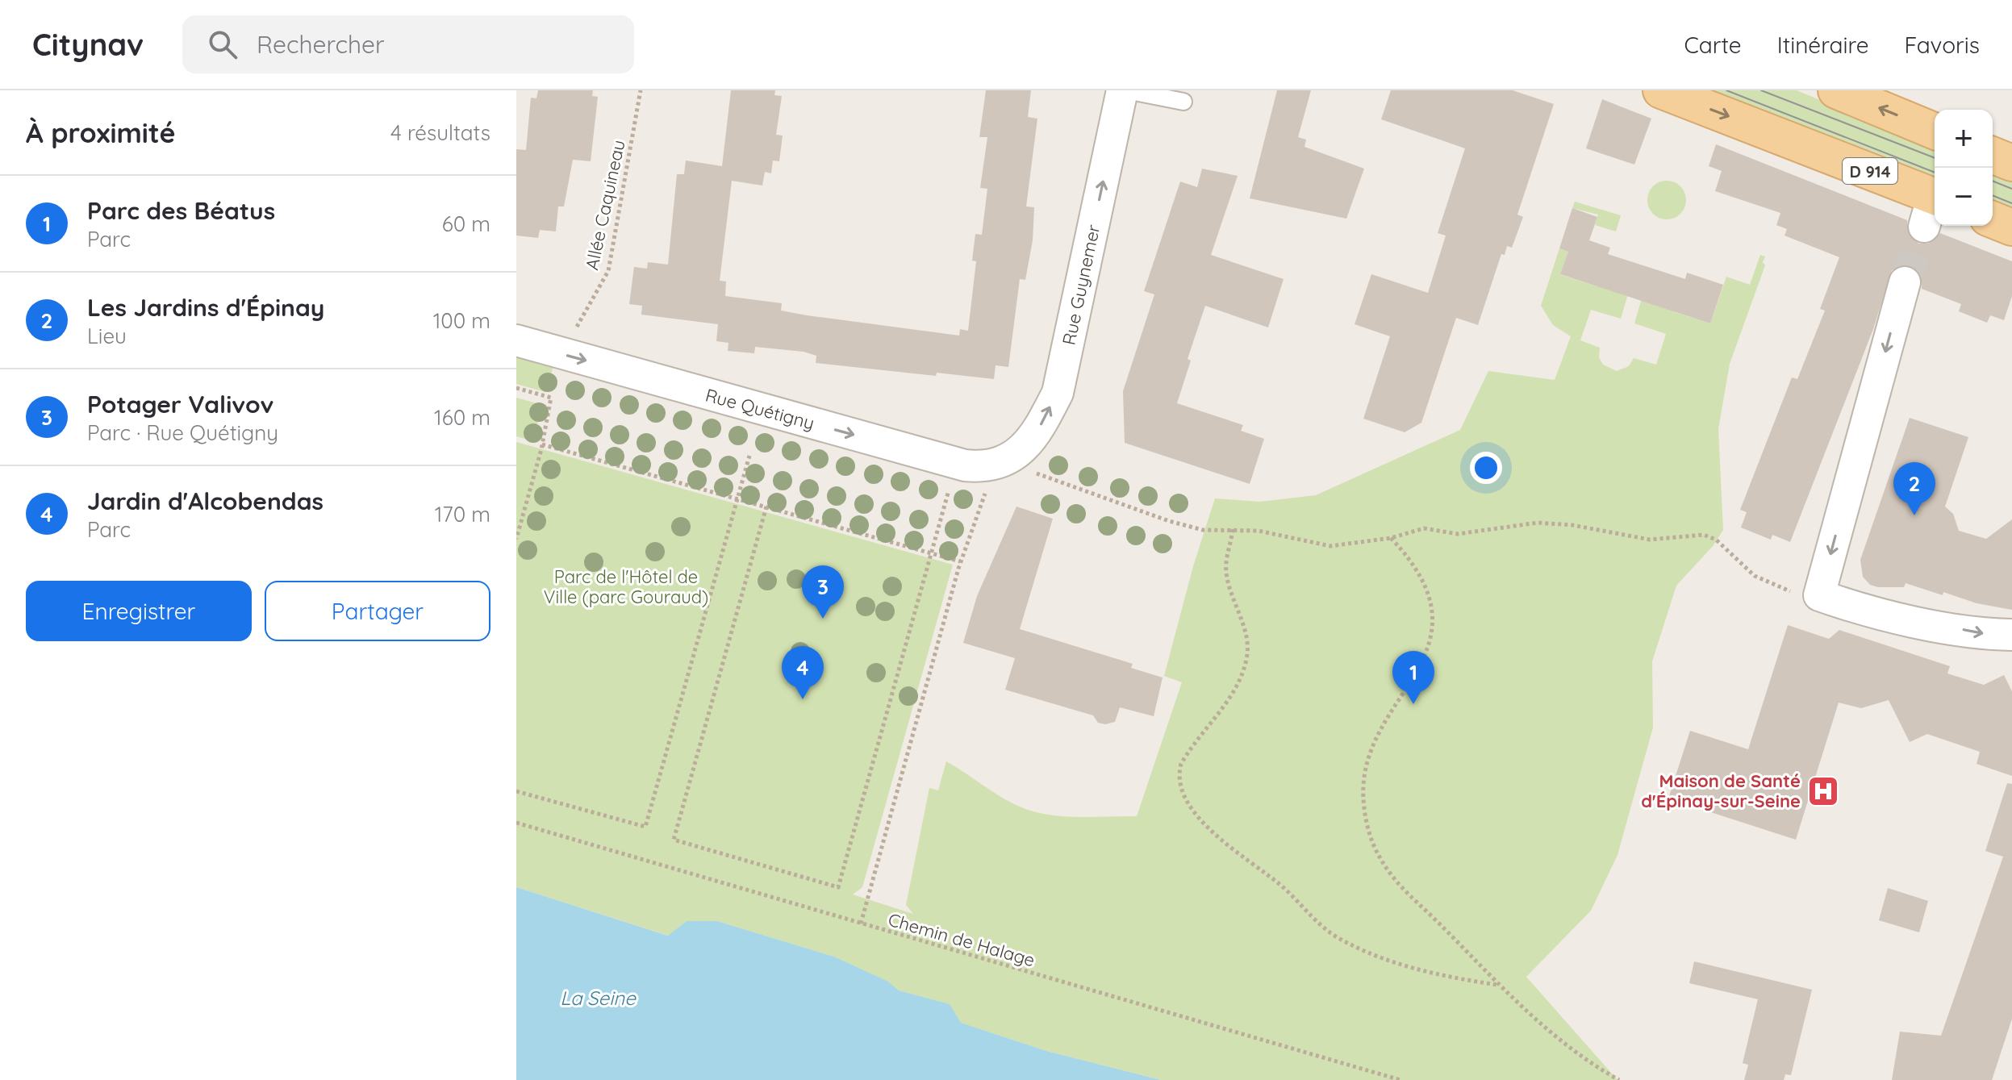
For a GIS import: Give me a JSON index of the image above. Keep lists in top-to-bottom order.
{
  "streets": {
    "main road": ["D 914"],
    "street": ["Rue Guynemer", "Rue Quétigny"],
    "path": ["Allée Caquineau", "Chemin de Halage"]
  },
  "crossings": [
    ["Allée Caquineau", "Rue Quétigny"],
    ["Rue Guynemer", "Rue Quétigny"]
  ],
  "one_way": ["Rue Guynemer", "Rue Quétigny"],
  "water": ["La Seine"],
  "parks": ["Parc de l'Hôtel de Ville (parc Gouraud)"],
  "places": {
    "hospital": ["Maison de Santé d'Épinay-sur-Seine"]
  },
  "page": {
    "header": "Citynav",
    "search": "Rechercher",
    "nav": ["Carte", "Itinéraire", "Favoris"],
    "heading": ["À proximité", "4 résultats"],
    "map_buttons": ["+", "−"],
    "list": [
      {
        "mark": "1",
        "name": "Parc des Béatus",
        "note": "Parc",
        "value": "60 m"
      },
      {
        "mark": "2",
        "name": "Les Jardins d'Épinay",
        "note": "Lieu",
        "value": "100 m"
      },
      {
        "mark": "3",
        "name": "Potager Valivov",
        "note": "Parc · Rue Quétigny",
        "value": "160 m"
      },
      {
        "mark": "4",
        "name": "Jardin d'Alcobendas",
        "note": "Parc",
        "value": "170 m"
      }
    ],
    "pins": [
      "2",
      "3",
      "4",
      "1"
    ],
    "buttons": ["Enregistrer", "Partager"]
  }
}
